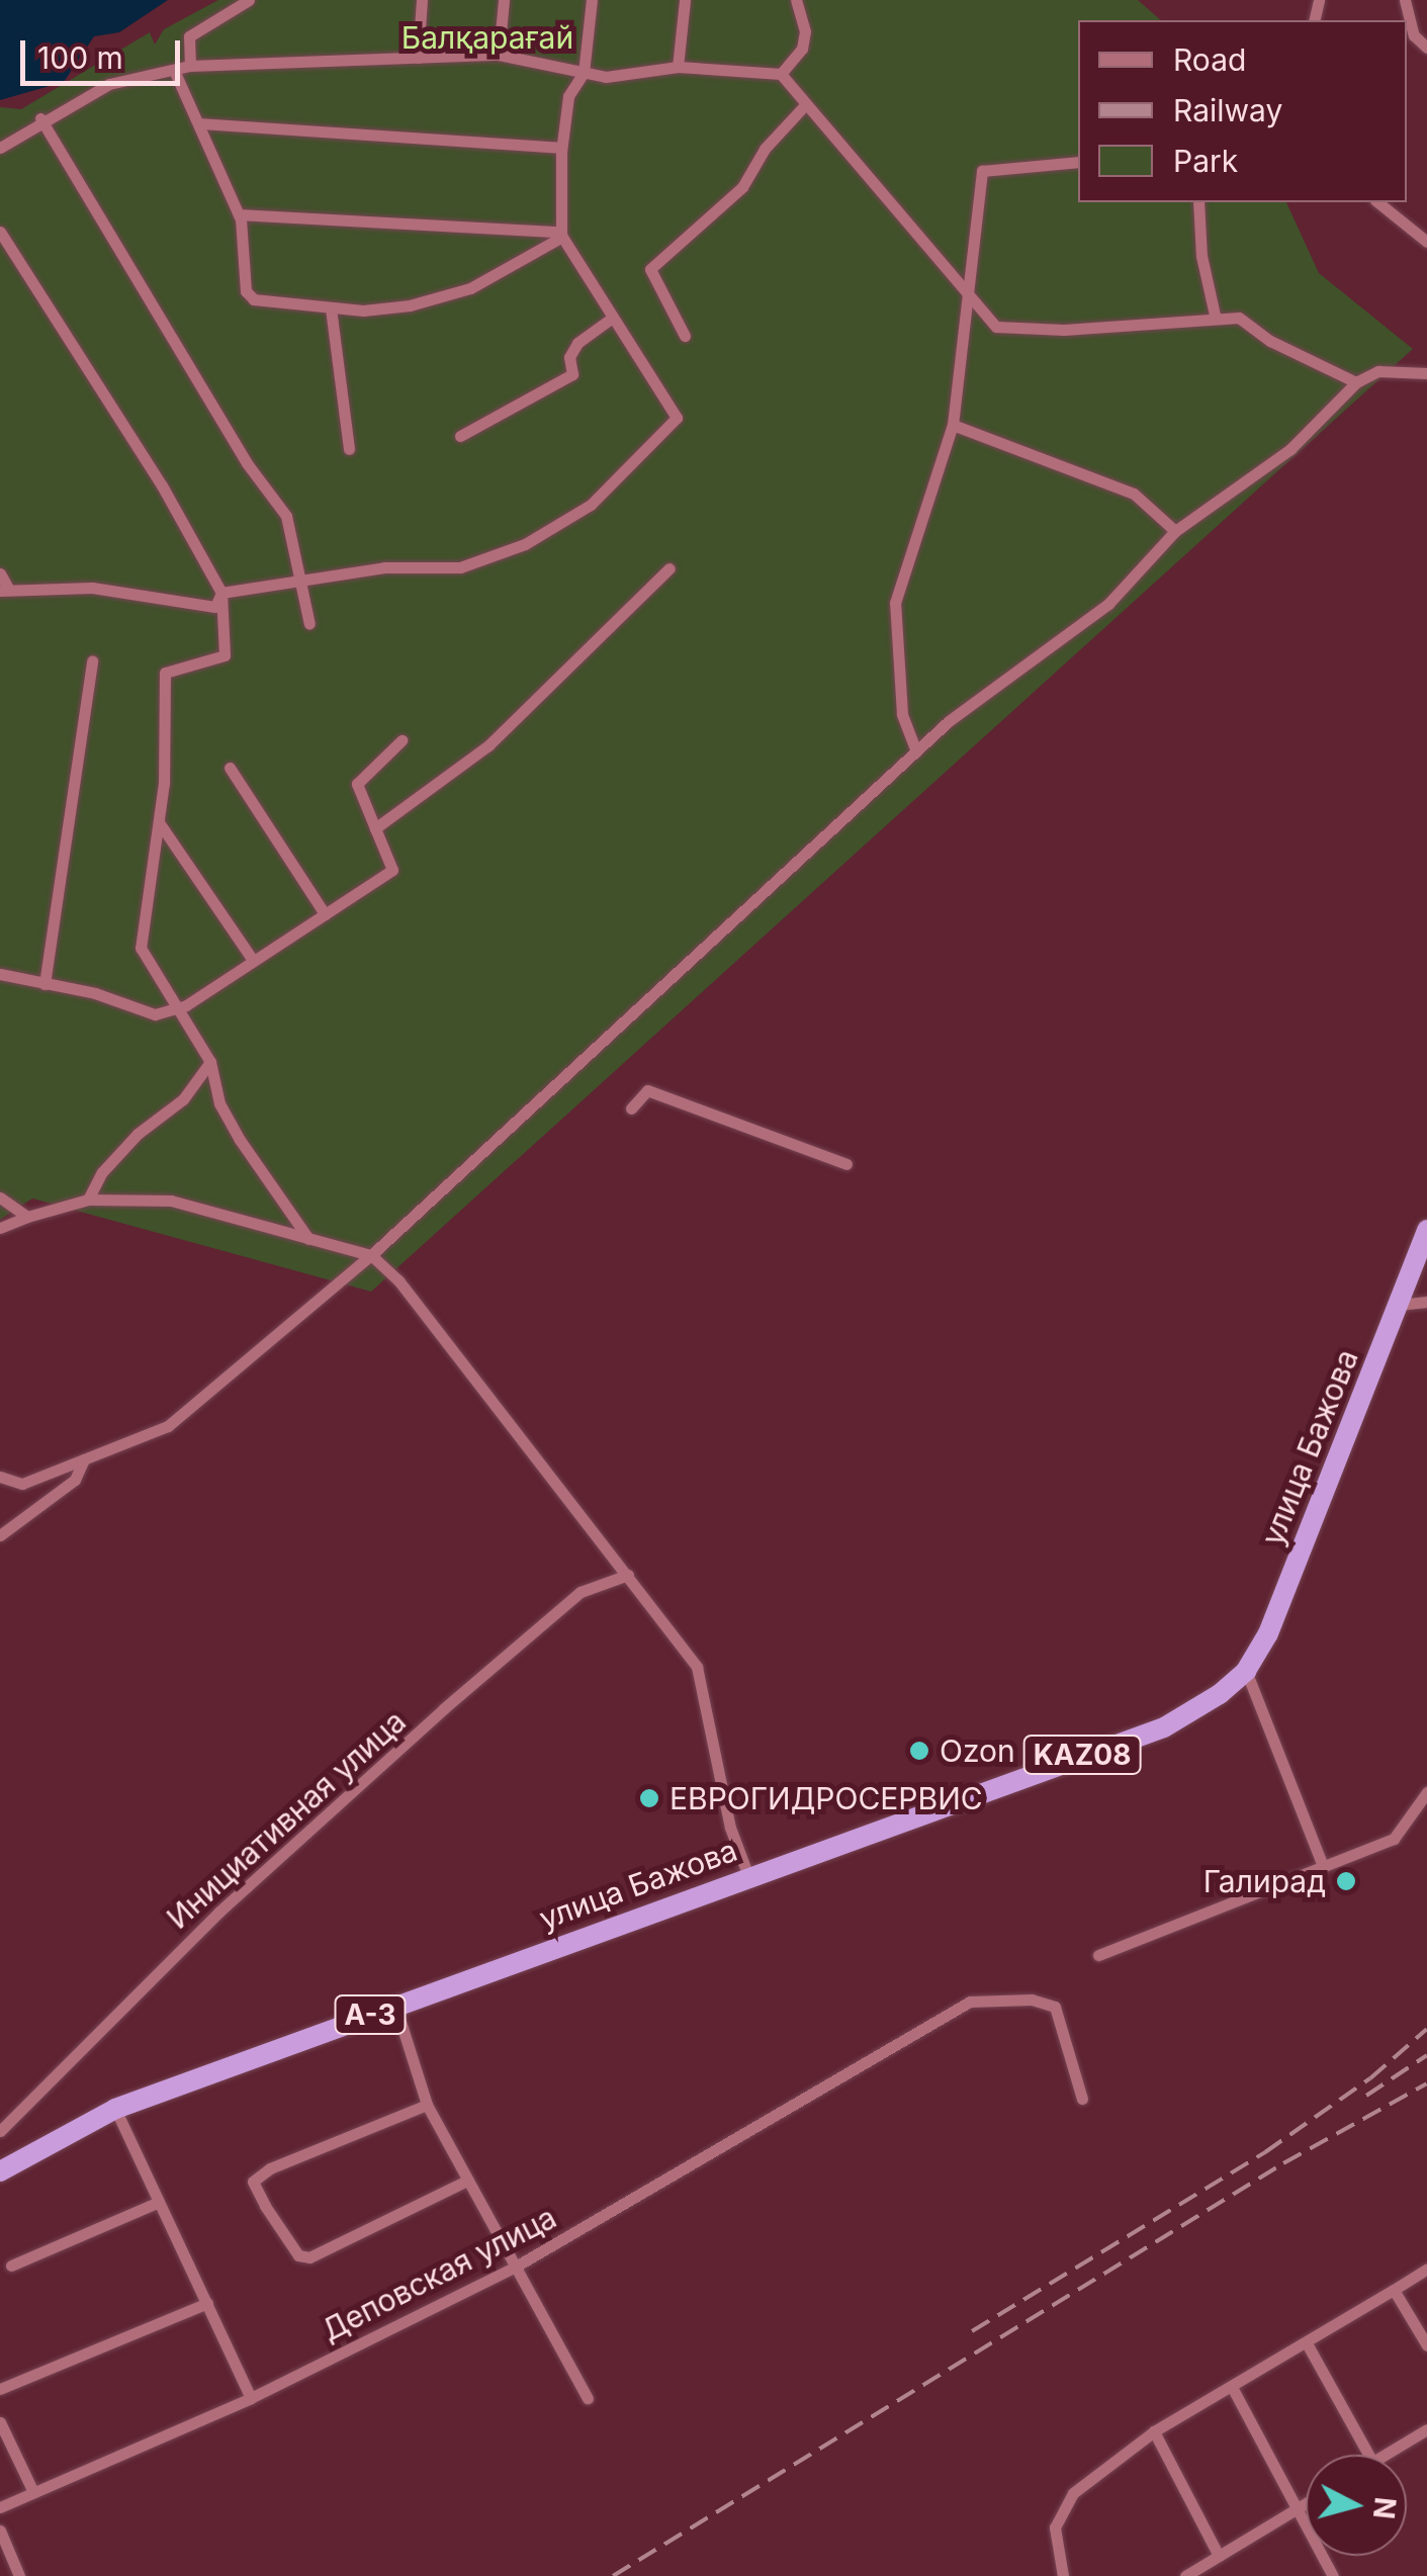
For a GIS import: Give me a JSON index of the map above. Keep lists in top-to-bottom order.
{
  "streets": {
    "highway": ["улица Бажова", "KAZ08", "A-3"],
    "street": ["Инициативная улица", "Деповская улица"]
  },
  "parks": ["Балқарағай"],
  "places": ["Ozon", "ЕВРОГИДРОСЕРВИС", "Галирад"],
  "legend": ["Road", "Railway", "Park"],
  "scale_bar": "100 m",
  "north": "right"
}
